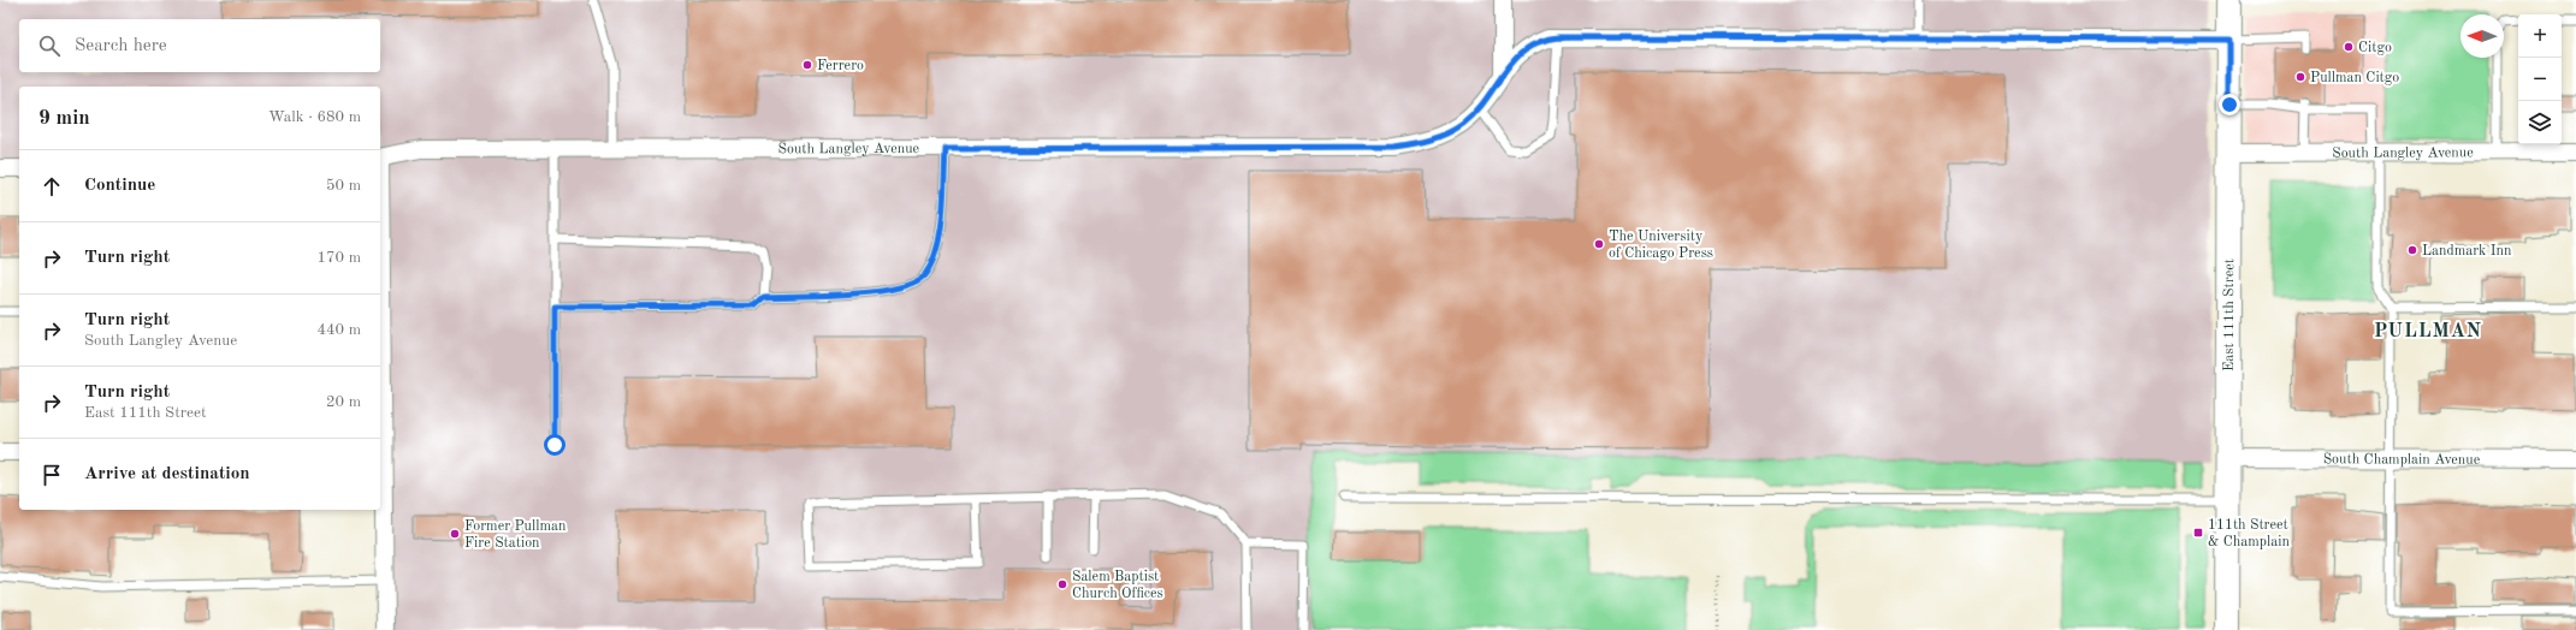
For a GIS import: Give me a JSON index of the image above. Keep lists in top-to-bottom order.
{
  "streets": {
    "main road": ["East 111th Street"],
    "street": ["South Langley Avenue", "South Champlain Avenue"]
  },
  "crossings": [
    ["South Langley Avenue", "East 111th Street"],
    ["East 111th Street", "South Champlain Avenue"]
  ],
  "districts": ["PULLMAN"],
  "places": {
    "other": [
      "Citgo",
      "Ferrero",
      "Pullman Citgo",
      "The University of Chicago Press",
      "Landmark Inn",
      "Former Pullman Fire Station",
      "Salem Baptist Church Offices"
    ],
    "transit": ["111th Street & Champlain"]
  },
  "north": "left",
  "page": {
    "map_buttons": ["+", "−"],
    "search": "Search here",
    "heading": ["9 min", "Walk · 680 m"],
    "list": [
      ["Continue", "50 m"],
      ["Turn right", "170 m"],
      ["Turn right", "South Langley Avenue", "440 m"],
      ["Turn right", "East 111th Street", "20 m"],
      "Arrive at destination"
    ]
  }
}
